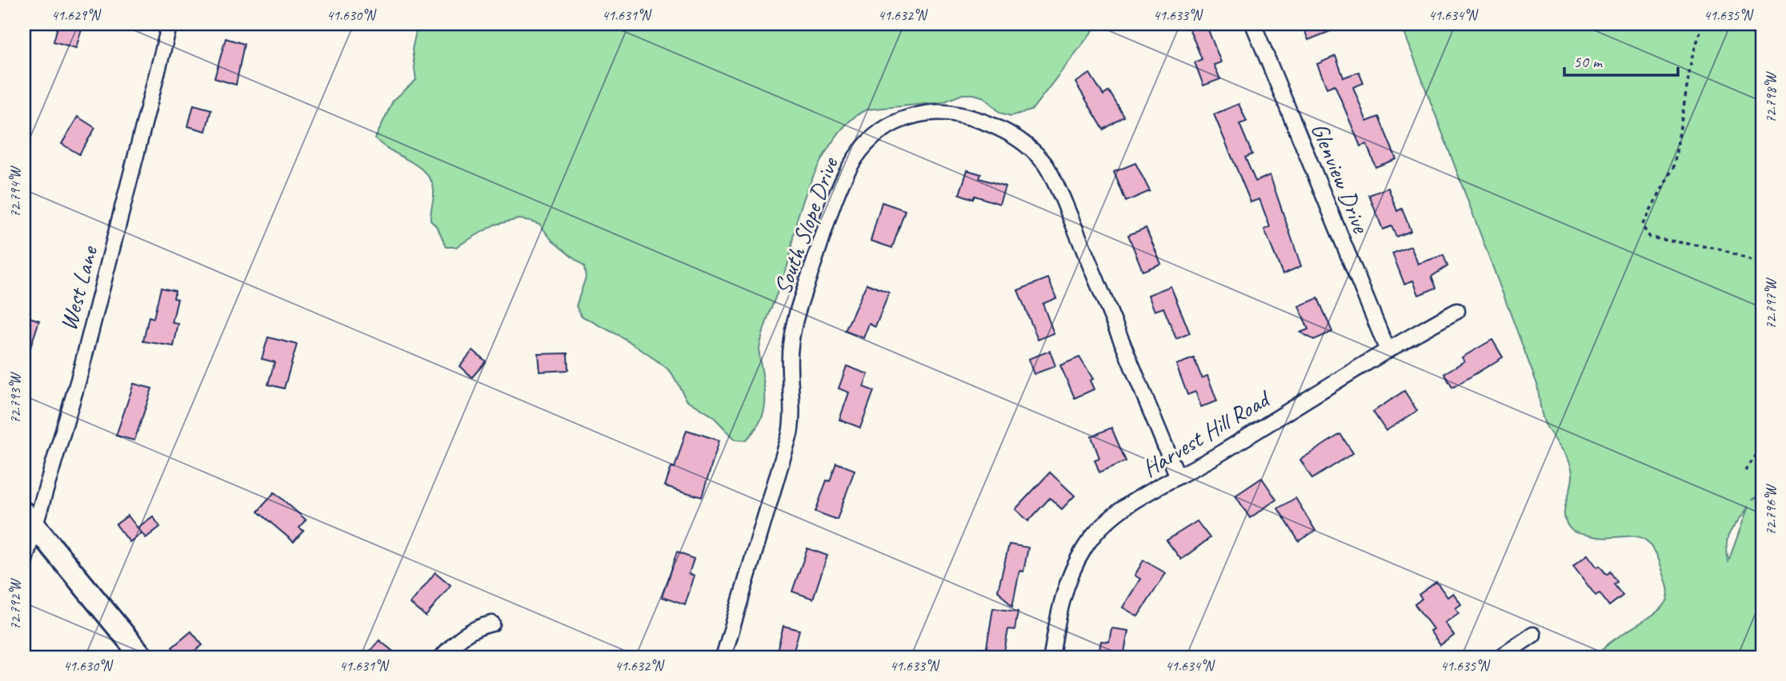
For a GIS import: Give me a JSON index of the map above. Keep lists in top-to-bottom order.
{
  "streets": {
    "street": [
      "Glenview Drive",
      "South Slope Drive",
      "West Lane",
      "Harvest Hill Road"
    ]
  },
  "crossings": [
    ["Glenview Drive", "Harvest Hill Road"],
    ["South Slope Drive", "Harvest Hill Road"]
  ],
  "scale_bar": "50 m",
  "coordinates": [
    "41.629°N",
    "41.630°N",
    "41.631°N",
    "41.632°N",
    "41.633°N",
    "41.634°N",
    "41.635°N",
    "72.798°W",
    "72.794°W",
    "72.797°W",
    "72.793°W",
    "72.796°W",
    "72.792°W"
  ]
}
